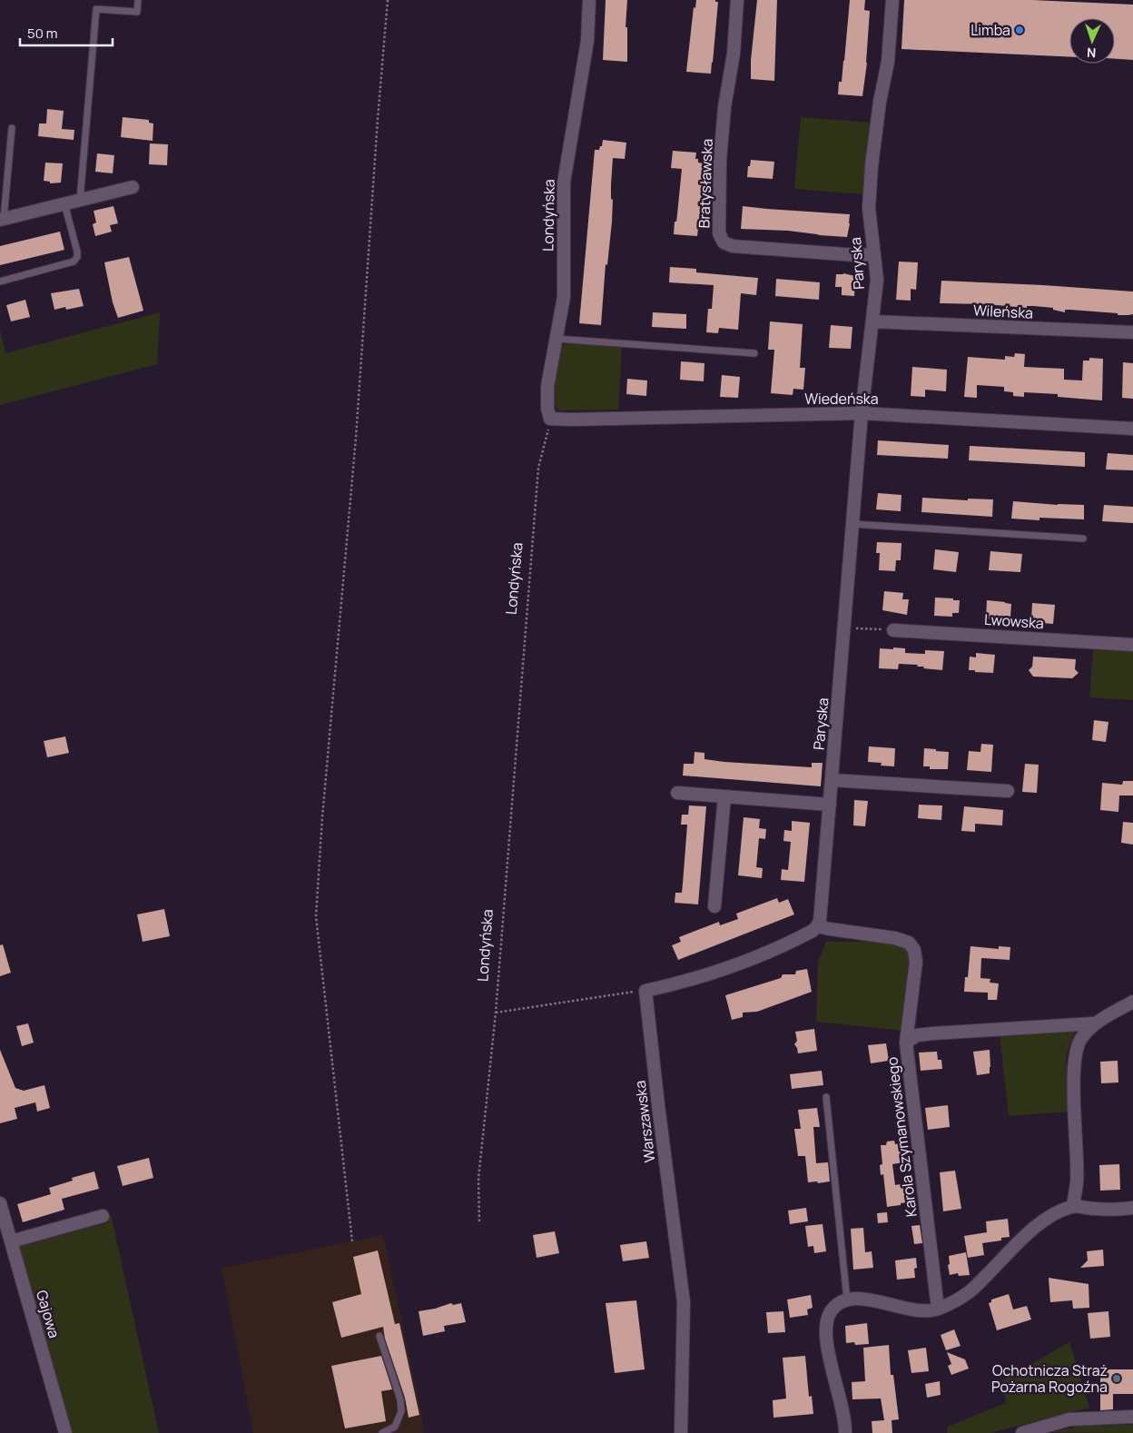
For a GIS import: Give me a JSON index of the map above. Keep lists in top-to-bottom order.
{
  "streets": {
    "street": [
      "Bratysławska",
      "Londyńska",
      "Paryska",
      "Wileńska",
      "Wiedeńska",
      "Lwowska",
      "Warszawska",
      "Karola Szymanowskiego",
      "Gajowa"
    ]
  },
  "crossings": [
    ["Bratysławska", "Paryska"],
    ["Londyńska", "Wiedeńska"],
    ["Paryska", "Wileńska"],
    ["Paryska", "Wiedeńska"]
  ],
  "places": ["Limba", "Ochotnicza Straż Pożarna Rogoźna"],
  "scale_bar": "50 m",
  "north": "bottom"
}
